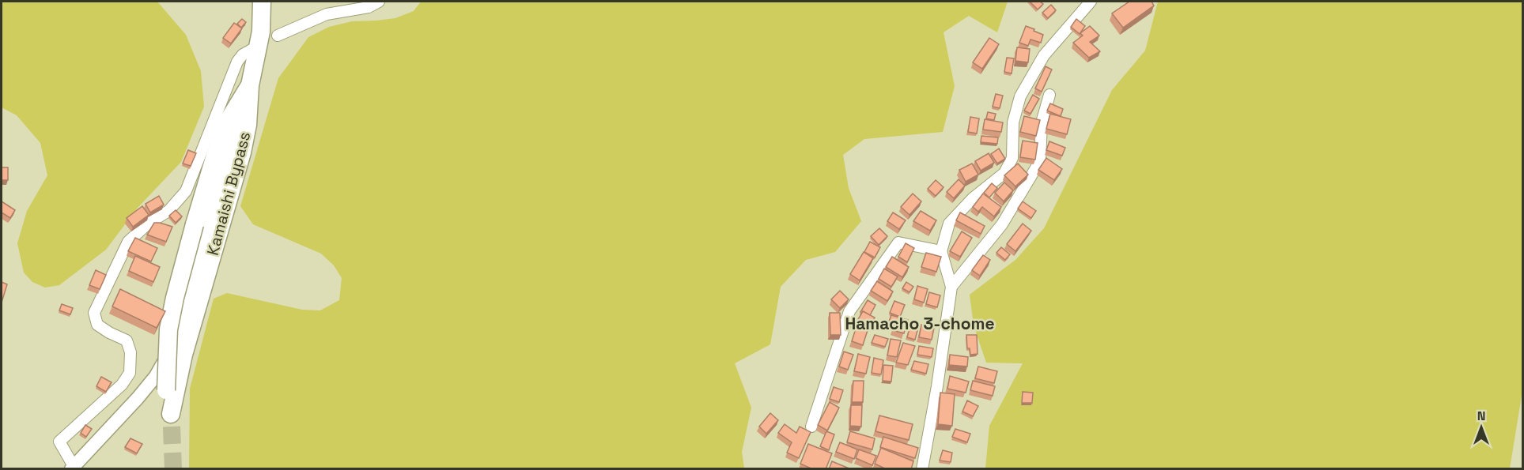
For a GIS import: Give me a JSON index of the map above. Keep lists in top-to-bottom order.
{
  "streets": {
    "highway": ["Kamaishi Bypass"]
  },
  "districts": ["Hamacho 3-chome"],
  "north": "top"
}
